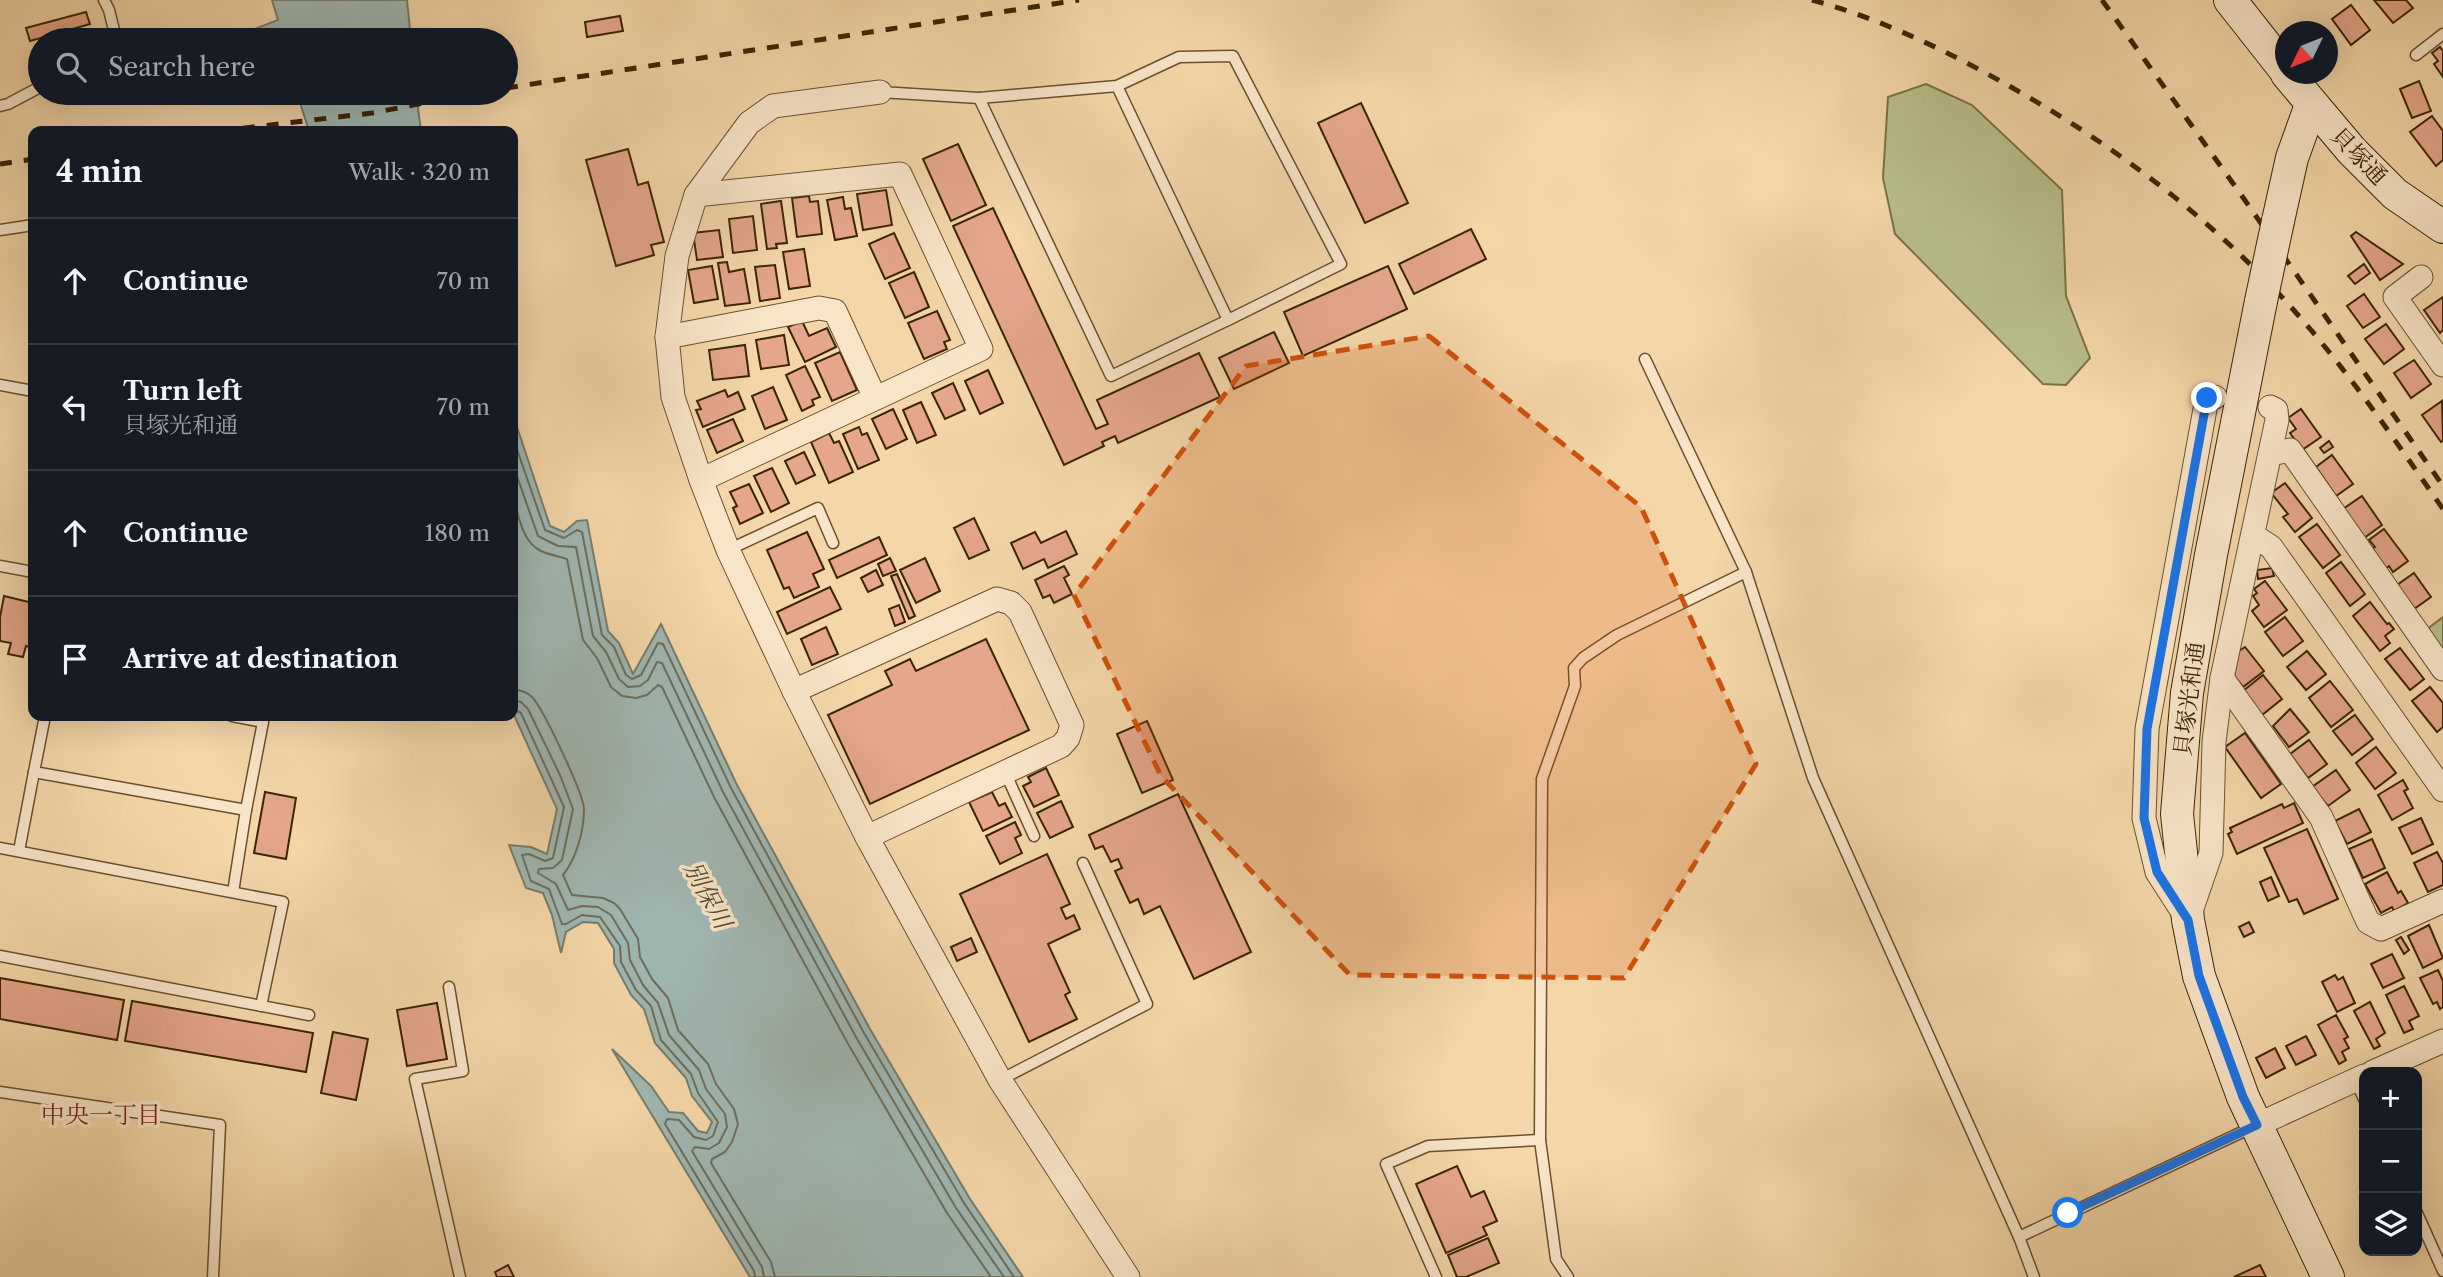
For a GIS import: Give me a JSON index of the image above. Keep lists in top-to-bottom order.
{
  "streets": {
    "street": ["貝塚通", "貝塚光和通"]
  },
  "crossings": [
    ["貝塚通", "貝塚光和通"]
  ],
  "districts": ["中央一丁目"],
  "water": ["別保川"],
  "north": "bottom left",
  "page": {
    "search": "Search here",
    "heading": ["4 min", "Walk · 320 m"],
    "list": [
      ["Continue", "70 m"],
      ["Turn left", "貝塚光和通", "70 m"],
      ["Continue", "180 m"],
      "Arrive at destination"
    ],
    "map_buttons": ["+", "−"]
  }
}
